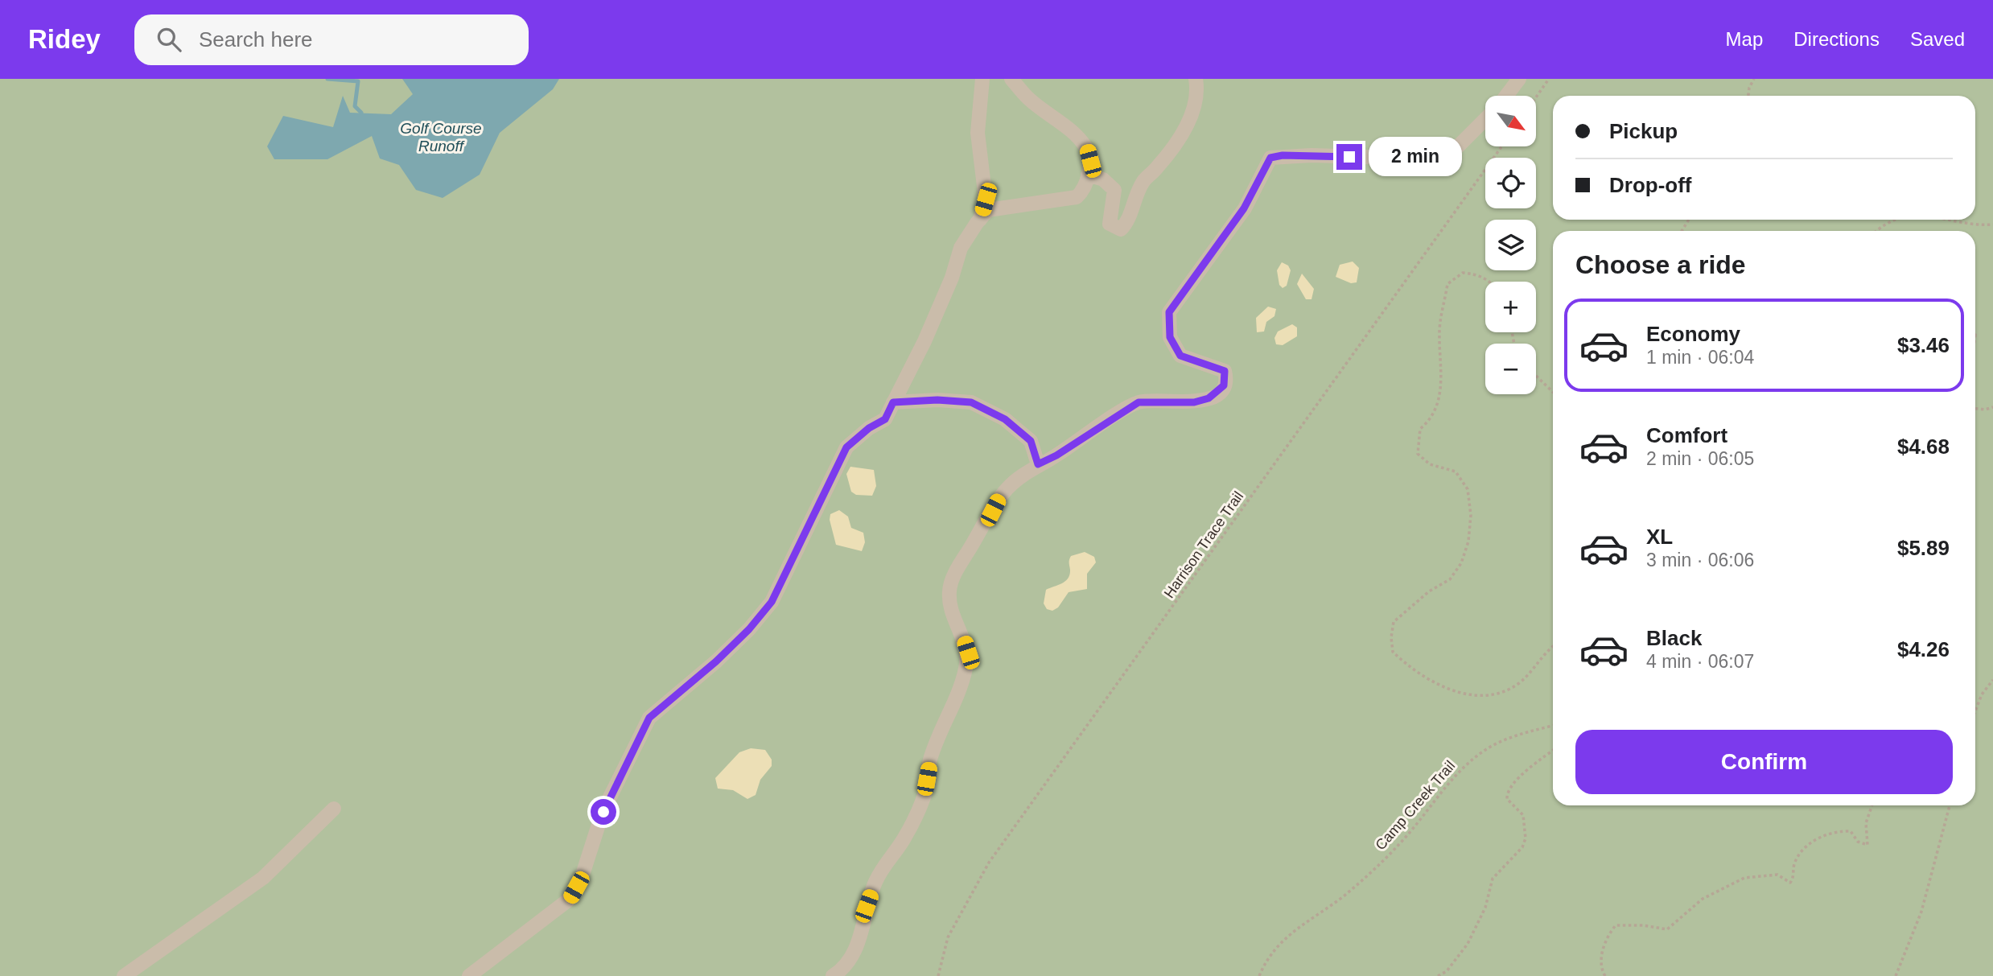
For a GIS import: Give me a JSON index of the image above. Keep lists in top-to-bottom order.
{
  "streets": {
    "path": ["Harrison Trace Trail", "Camp Creek Trail"]
  },
  "water": ["Golf Course Runoff"],
  "north": "bottom right",
  "page": {
    "header": "Ridey",
    "search": "Search here",
    "nav": ["Map", "Directions", "Saved"],
    "map_buttons": ["+", "−"],
    "banner": ["Pickup", "Drop-off"],
    "bubble": "2 min",
    "heading": "Choose a ride",
    "list": [
      {
        "name": "Economy",
        "note": "1 min · 06:04",
        "value": "$3.46"
      },
      {
        "name": "Comfort",
        "note": "2 min · 06:05",
        "value": "$4.68"
      },
      {
        "name": "XL",
        "note": "3 min · 06:06",
        "value": "$5.89"
      },
      {
        "name": "Black",
        "note": "4 min · 06:07",
        "value": "$4.26"
      }
    ],
    "buttons": "Confirm"
  }
}
